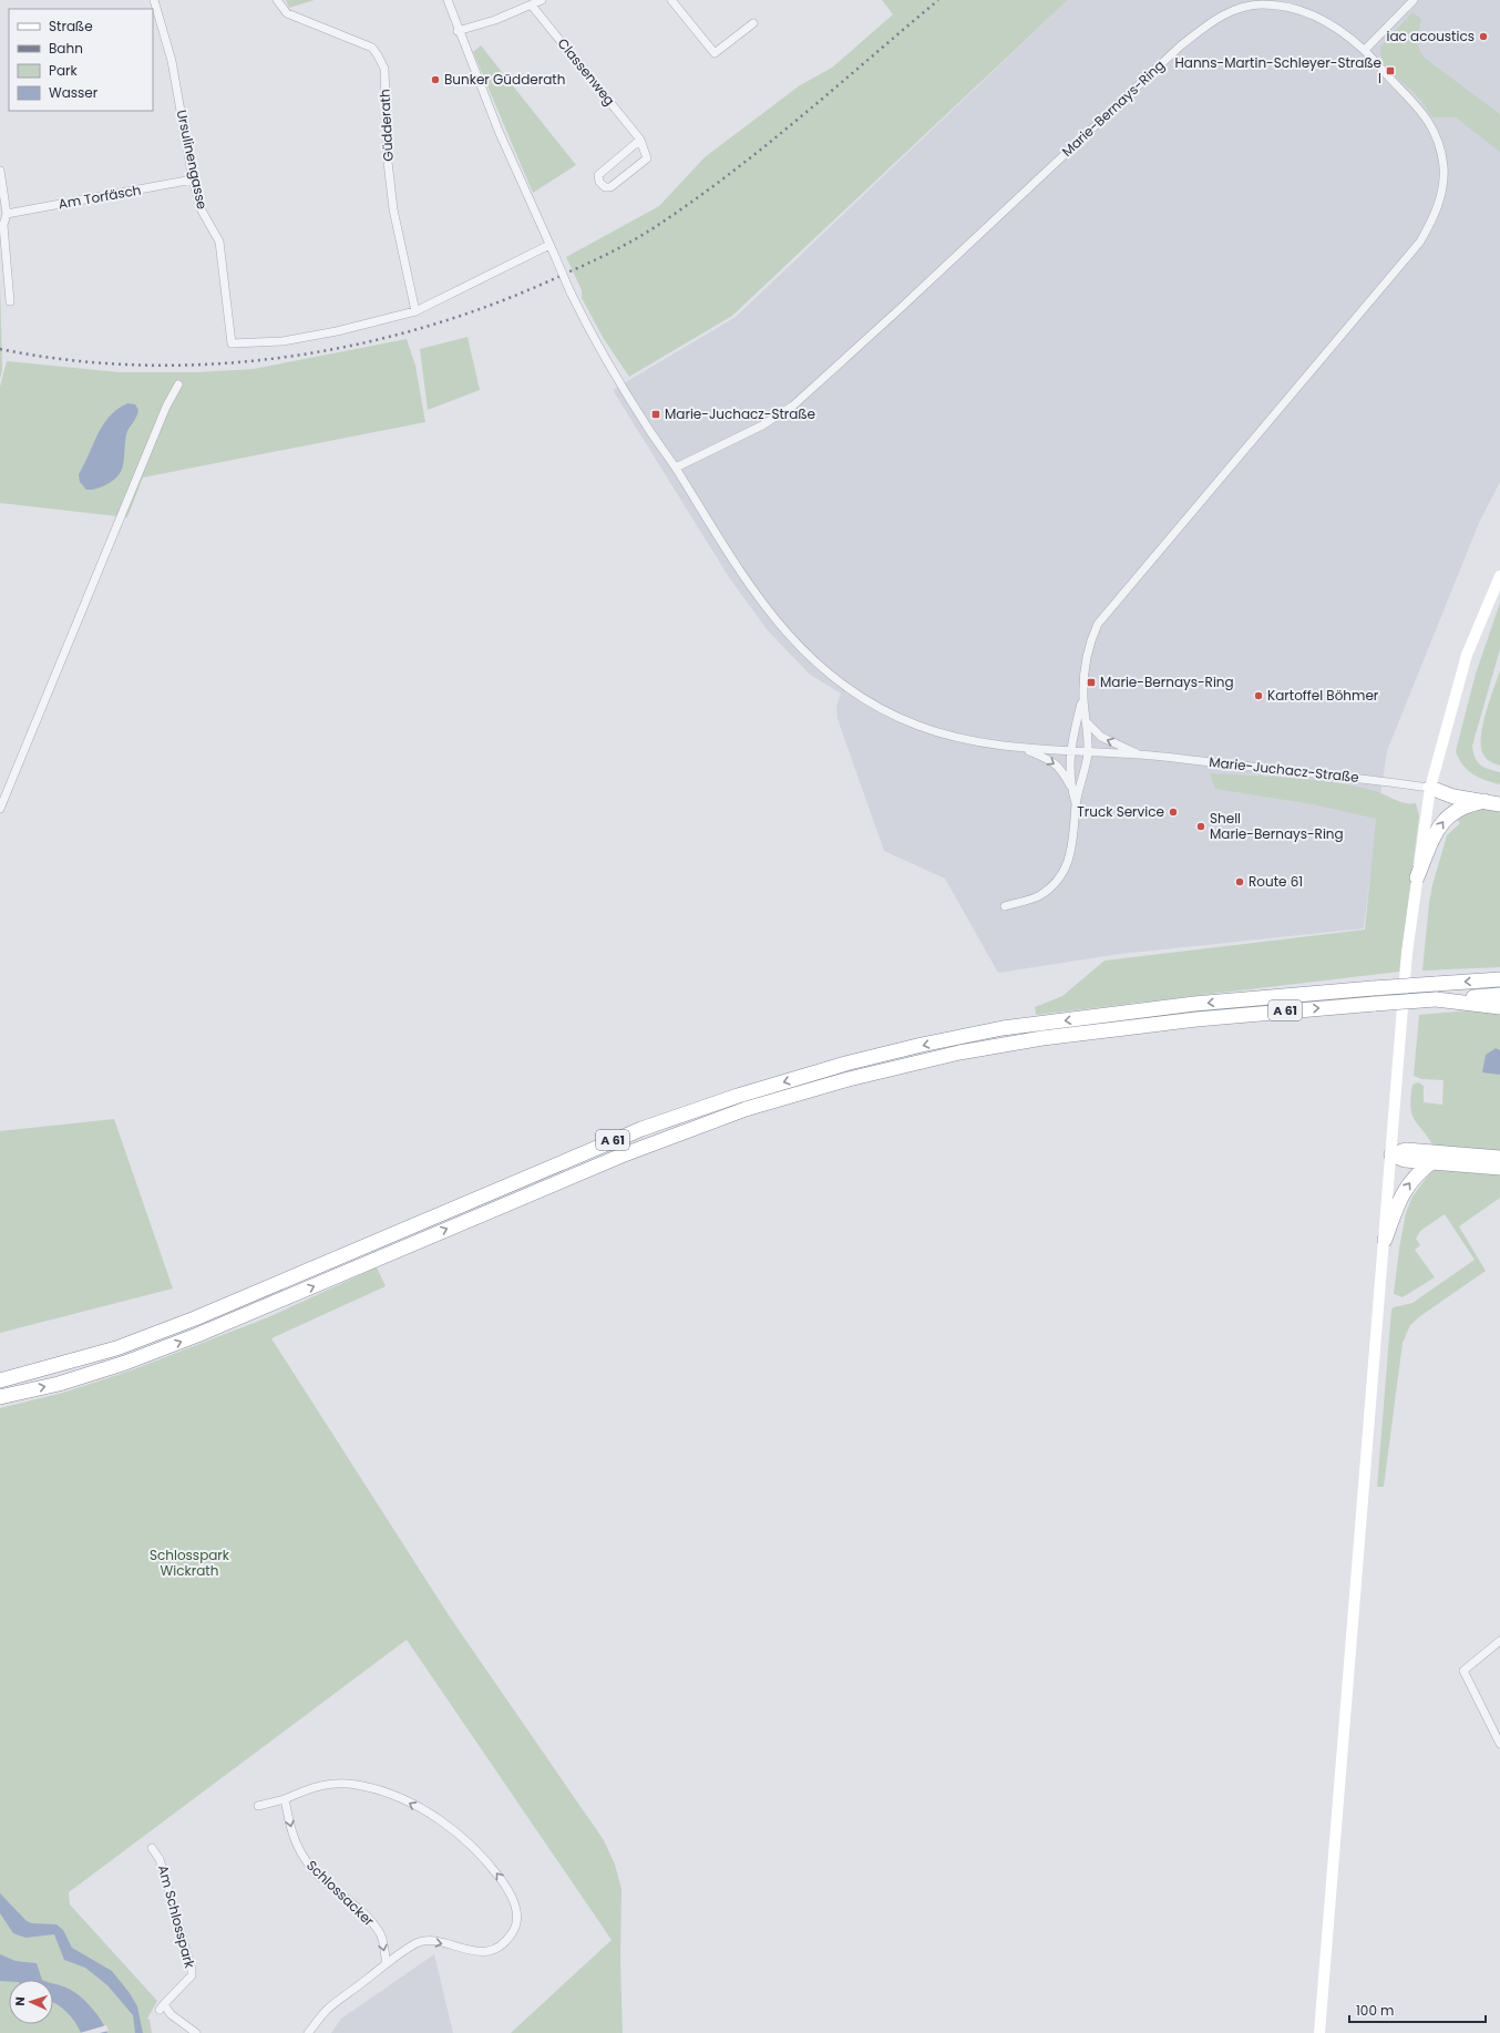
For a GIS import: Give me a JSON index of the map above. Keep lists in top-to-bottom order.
{
  "streets": {
    "highway": ["A 61"],
    "street": [
      "Classenweg",
      "Marie-Bernays-Ring",
      "Güdderath",
      "Ursulinengasse",
      "Am Torfäsch",
      "Marie-Juchacz-Straße",
      "Schlossacker",
      "Am Schlosspark"
    ]
  },
  "crossings": [
    ["Marie-Bernays-Ring", "Marie-Juchacz-Straße"],
    ["Güdderath", "Ursulinengasse"],
    ["Ursulinengasse", "Am Torfäsch"]
  ],
  "one_way": ["Schlossacker"],
  "parks": ["Schlosspark Wickrath"],
  "places": {
    "other": [
      "iac acoustics",
      "Bunker Güdderath",
      "Kartoffel Böhmer",
      "Truck Service",
      "Shell Marie-Bernays-Ring",
      "Route 61"
    ],
    "transit": ["Hanns-Martin-Schleyer-Straße I", "Marie-Juchacz-Straße", "Marie-Bernays-Ring"]
  },
  "legend": [
    "Straße",
    "Bahn",
    "Park",
    "Wasser"
  ],
  "scale_bar": "100 m",
  "north": "left"
}
